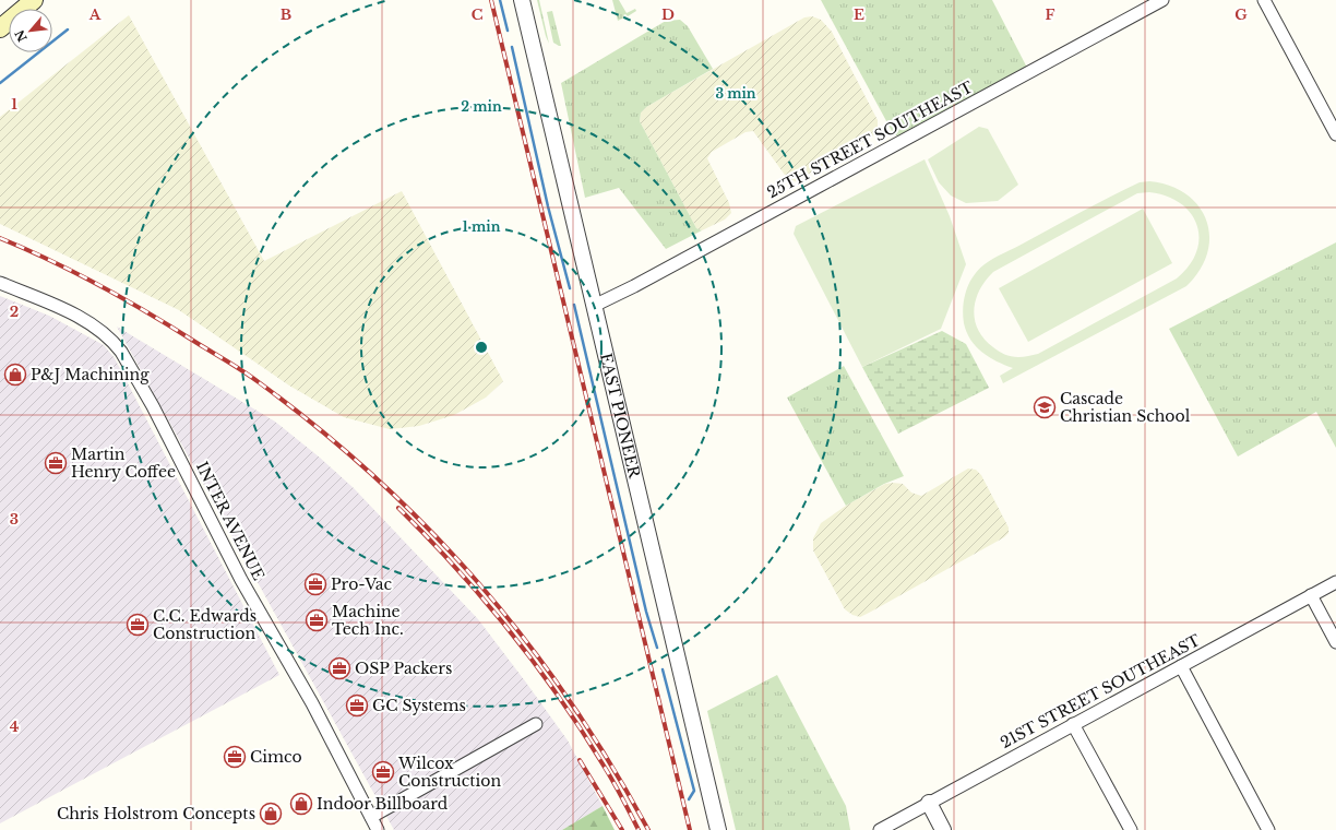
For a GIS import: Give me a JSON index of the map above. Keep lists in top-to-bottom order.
{
  "streets": {
    "street": [
      "25TH STREET SOUTHEAST",
      "EAST PIONEER",
      "INTER AVENUE",
      "21ST STREET SOUTHEAST"
    ]
  },
  "crossings": [
    ["25TH STREET SOUTHEAST", "EAST PIONEER"]
  ],
  "places": {
    "shop": ["P&J Machining", "Indoor Billboard", "Chris Holstrom Concepts"],
    "school or university": ["Cascade Christian School"],
    "office": [
      "Martin Henry Coffee",
      "Pro-Vac",
      "Machine Tech Inc.",
      "C.C. Edwards Construction",
      "OSP Packers",
      "GC Systems",
      "Cimco",
      "Wilcox Construction"
    ]
  },
  "north": "bottom left",
  "grid": {
    "columns": [
      "A",
      "B",
      "C",
      "D",
      "E",
      "F",
      "G"
    ],
    "rows": [
      "1",
      "2",
      "3",
      "4"
    ]
  },
  "rings": ["3 min", "2 min", "1 min"]
}
